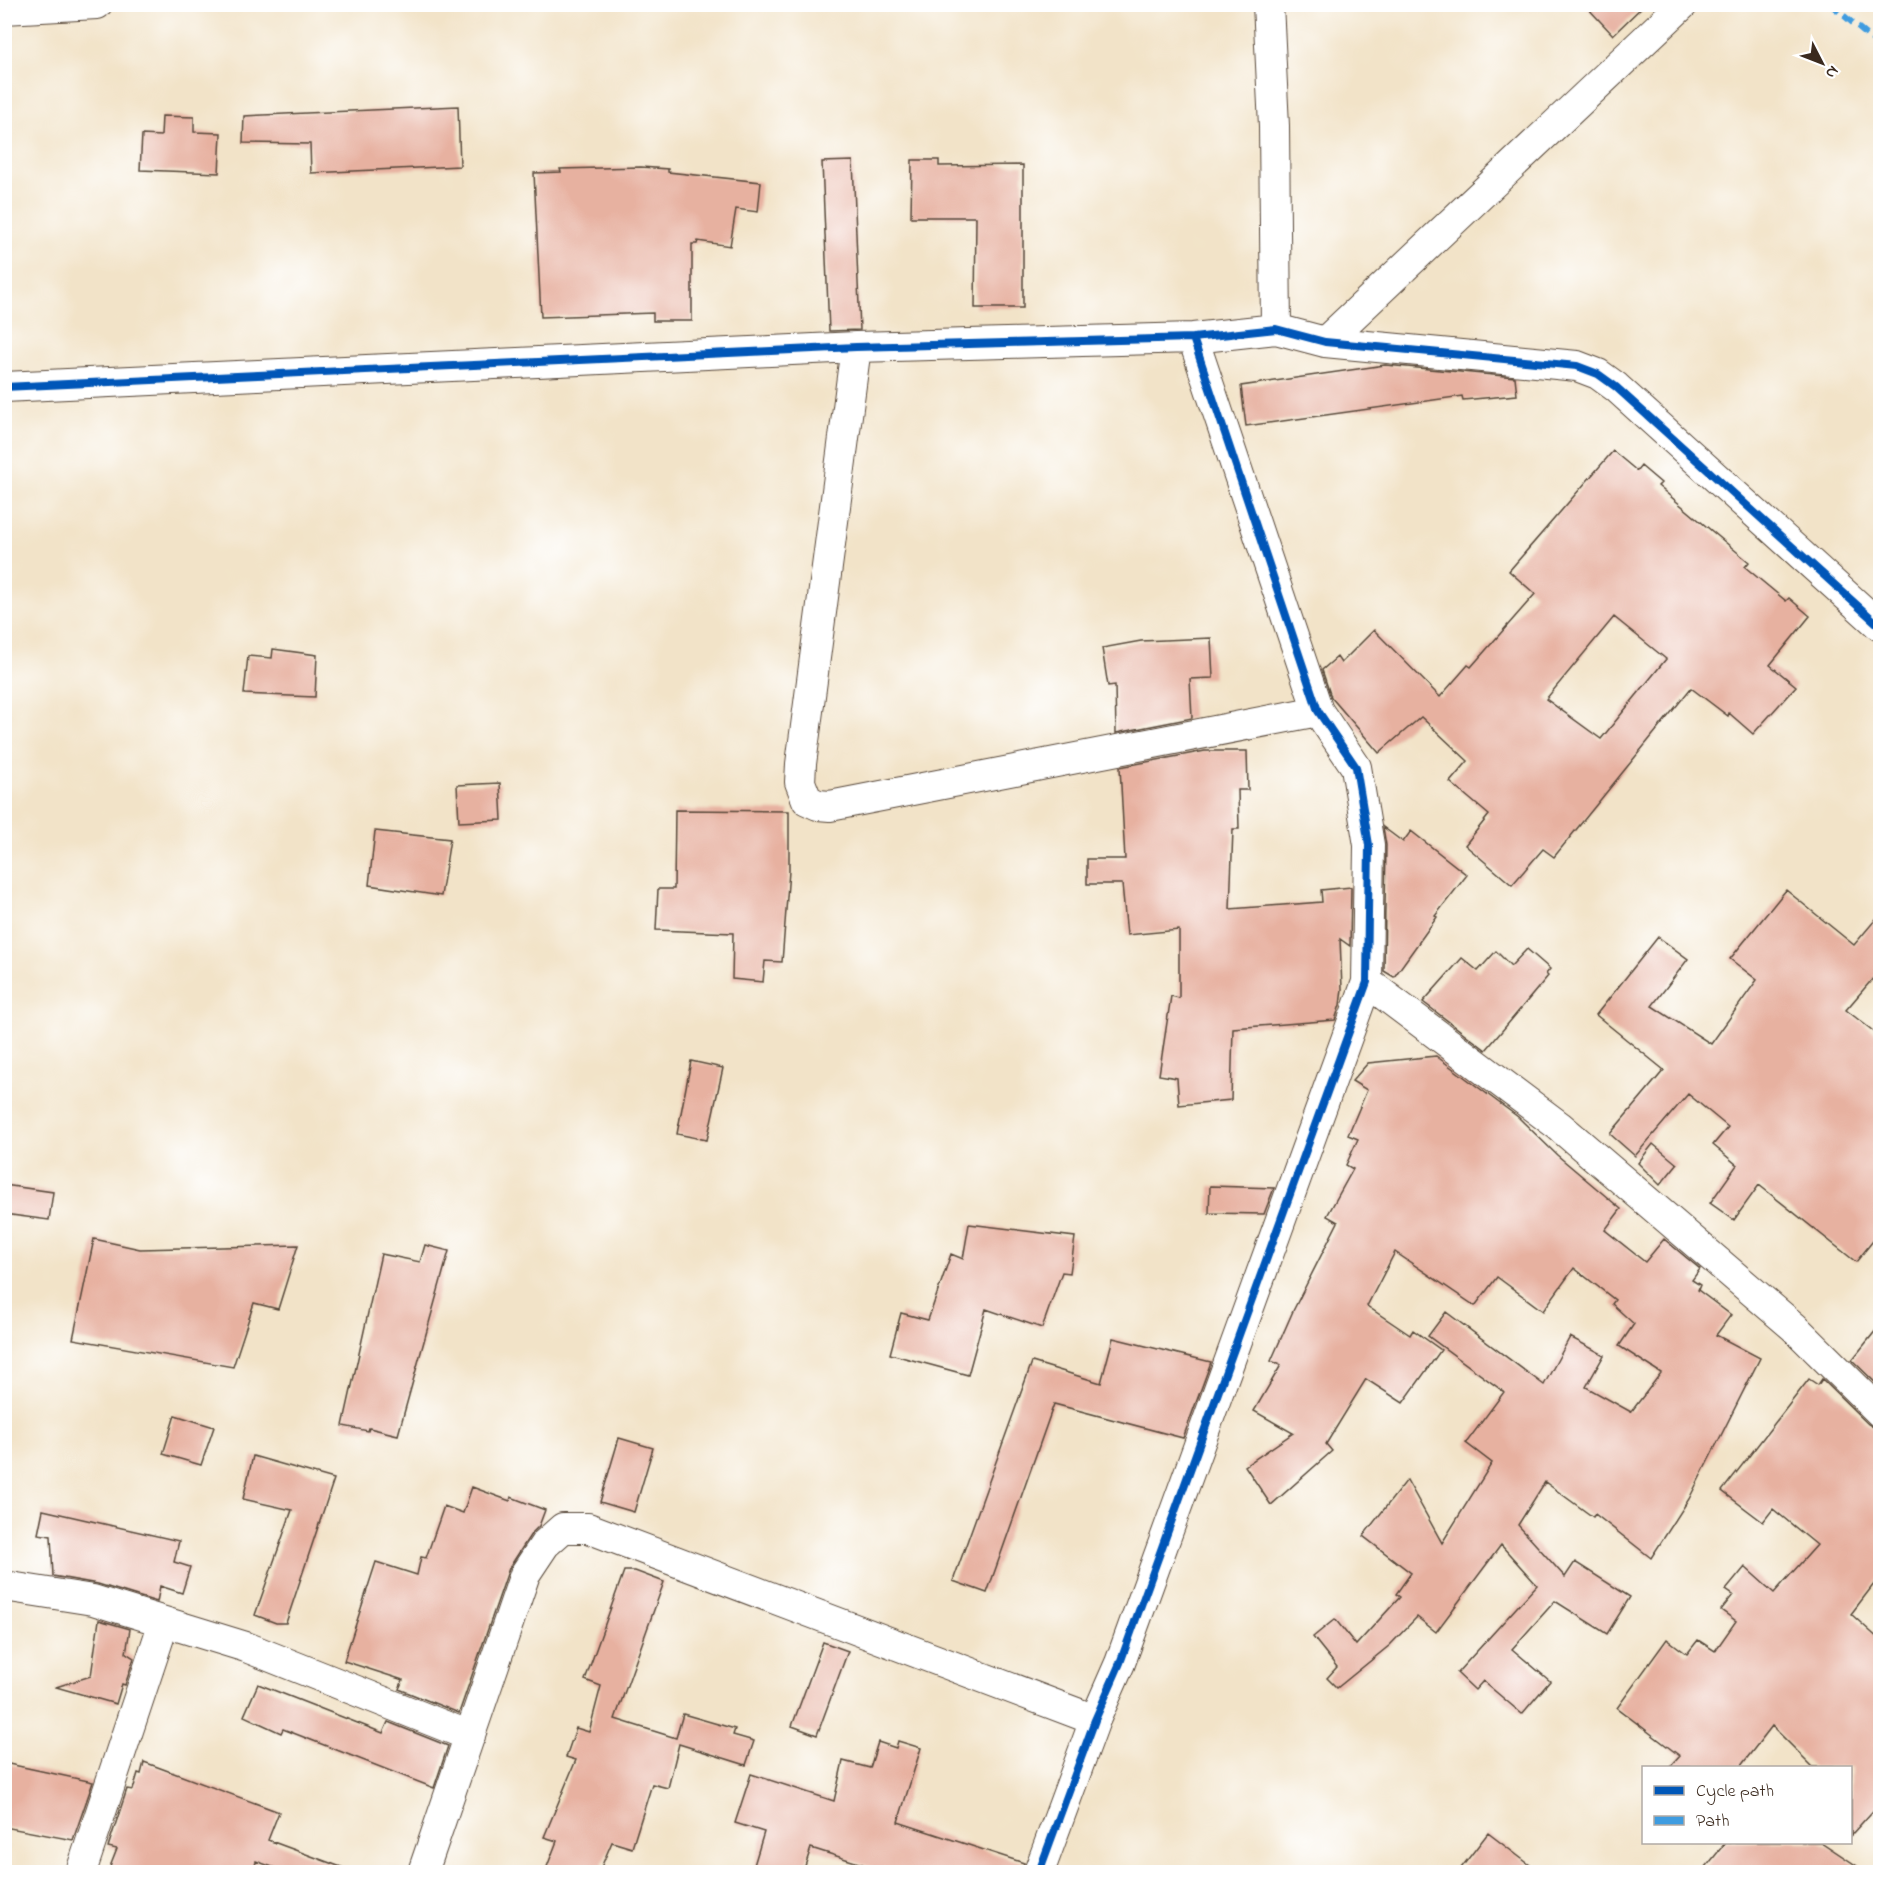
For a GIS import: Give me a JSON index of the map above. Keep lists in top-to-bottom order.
{
  "legend": ["Cycle path", "Path"],
  "north": "bottom right"
}
